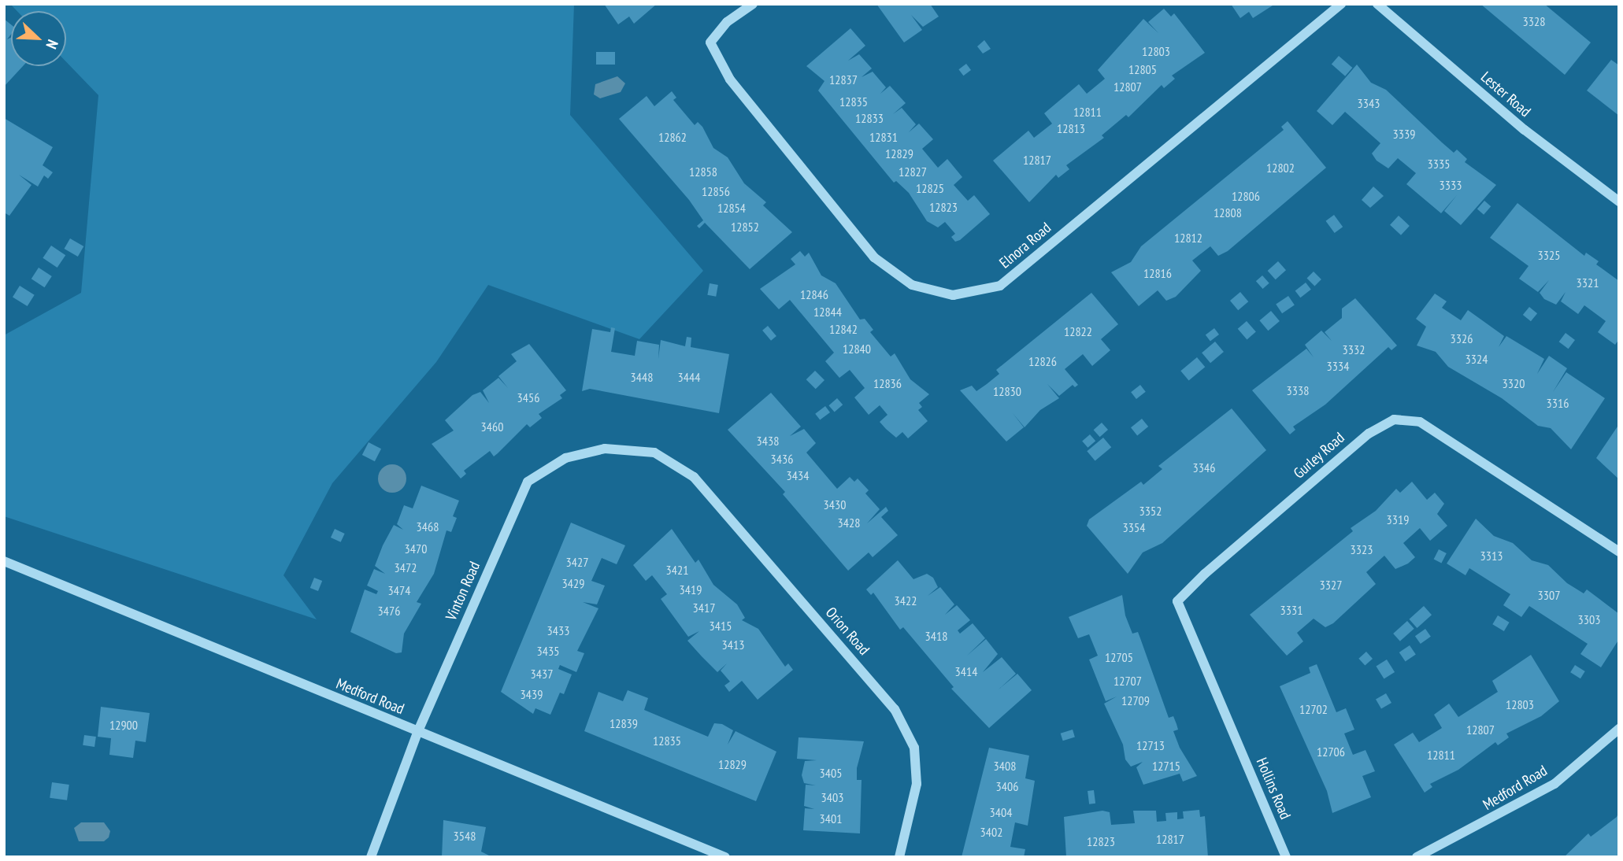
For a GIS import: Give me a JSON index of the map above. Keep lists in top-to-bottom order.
{
  "streets": {
    "street": [
      "Lester Road",
      "Elnora Road",
      "Gurley Road",
      "Vinton Road",
      "Orion Road",
      "Medford Road",
      "Hollins Road"
    ]
  },
  "crossings": [
    ["Gurley Road", "Hollins Road"],
    ["Vinton Road", "Orion Road"],
    ["Vinton Road", "Medford Road"]
  ],
  "house_numbers": [
    "3328",
    "12803",
    "12805",
    "12837",
    "12807",
    "12835",
    "3343",
    "12811",
    "12833",
    "12813",
    "3339",
    "12862",
    "12831",
    "12829",
    "12817",
    "3335",
    "12802",
    "12858",
    "12827",
    "3333",
    "12825",
    "12856",
    "12806",
    "12823",
    "12854",
    "12808",
    "12852",
    "12812",
    "3325",
    "12816",
    "3321",
    "12846",
    "12844",
    "12842",
    "12822",
    "3326",
    "12840",
    "3332",
    "3324",
    "12826",
    "3334",
    "3448",
    "3444",
    "12836",
    "3320",
    "3338",
    "12830",
    "3456",
    "3316",
    "3460",
    "3438",
    "3436",
    "3346",
    "3434",
    "3430",
    "3352",
    "3319",
    "3428",
    "3468",
    "3354",
    "3470",
    "3323",
    "3313",
    "3427",
    "3472",
    "3421",
    "3429",
    "3327",
    "3419",
    "3474",
    "3307",
    "3422",
    "3417",
    "3331",
    "3476",
    "3303",
    "3415",
    "3433",
    "3418",
    "3413",
    "3435",
    "12705",
    "3414",
    "3437",
    "12707",
    "3439",
    "12709",
    "12803",
    "12702",
    "12839",
    "12900",
    "12807",
    "12835",
    "12713",
    "12706",
    "12811",
    "12829",
    "3408",
    "12715",
    "3405",
    "3406",
    "3403",
    "3404",
    "3401",
    "3402",
    "3548",
    "12817",
    "12823"
  ],
  "north": "bottom right"
}
